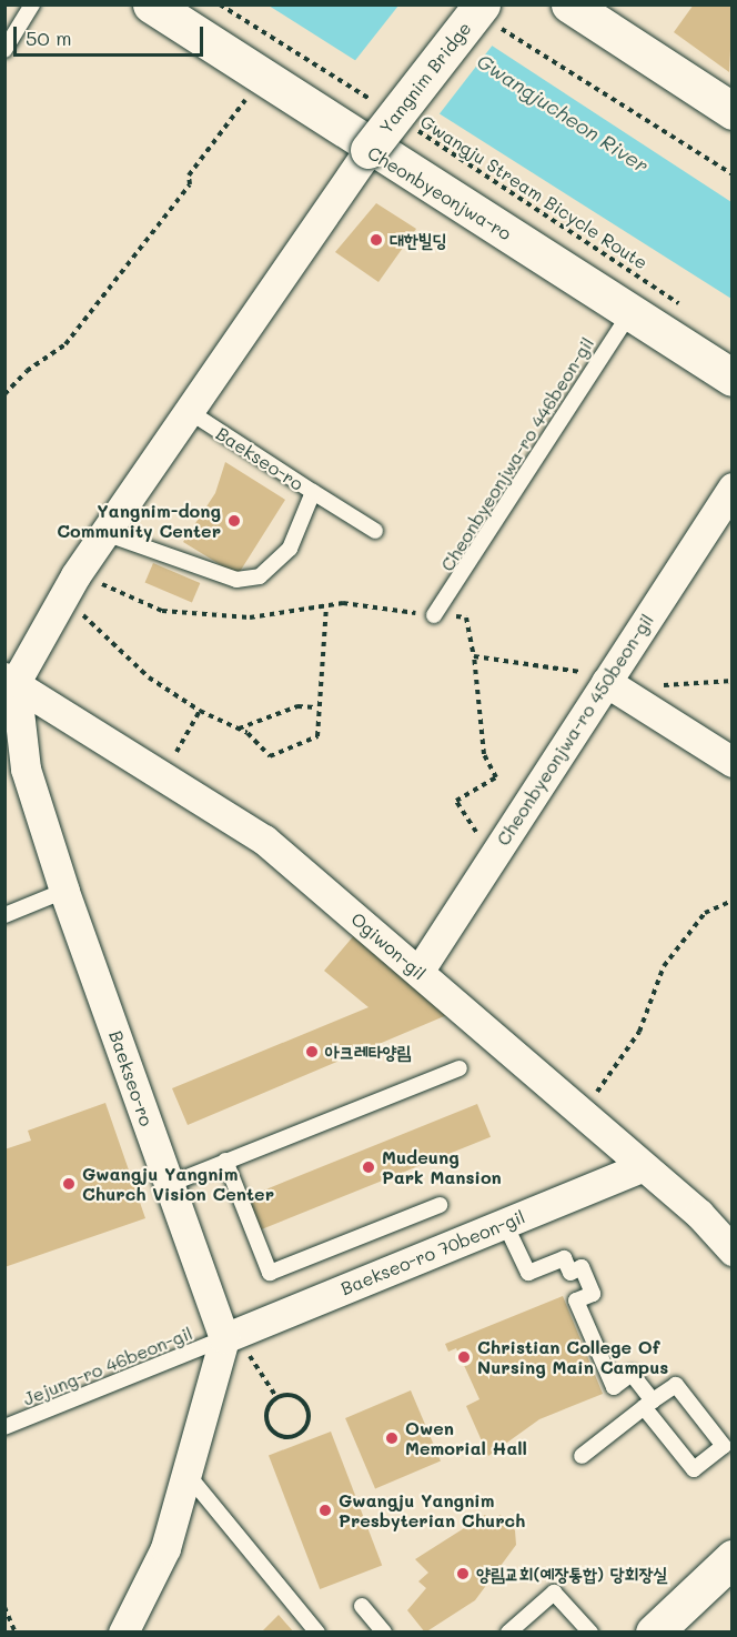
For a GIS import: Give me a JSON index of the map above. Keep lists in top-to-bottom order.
{
  "streets": {
    "street": [
      "Yangnim Bridge",
      "Cheonbyeonjwa-ro",
      "Baekseo-ro",
      "Cheonbyeonjwa-ro 450beon-gil",
      "Ogiwon-gil",
      "Baekseo-ro 70beon-gil"
    ],
    "lane": ["Cheonbyeonjwa-ro 446beon-gil", "Jejung-ro 46beon-gil"],
    "path": ["Gwangju Stream Bicycle Route"]
  },
  "crossings": [
    ["Yangnim Bridge", "Cheonbyeonjwa-ro"],
    ["Cheonbyeonjwa-ro", "Cheonbyeonjwa-ro 446beon-gil"],
    ["Baekseo-ro", "Ogiwon-gil"],
    ["Baekseo-ro", "Baekseo-ro 70beon-gil"],
    ["Baekseo-ro", "Jejung-ro 46beon-gil"],
    ["Cheonbyeonjwa-ro 450beon-gil", "Ogiwon-gil"],
    ["Ogiwon-gil", "Baekseo-ro 70beon-gil"],
    ["Baekseo-ro 70beon-gil", "Jejung-ro 46beon-gil"]
  ],
  "water": ["Gwangjucheon River"],
  "places": [
    "대한빌딩",
    "Yangnim-dong Community Center",
    "아크레타양림",
    "Mudeung Park Mansion",
    "Gwangju Yangnim Church Vision Center",
    "Christian College Of Nursing Main Campus",
    "Owen Memorial Hall",
    "Gwangju Yangnim Presbyterian Church",
    "양림교회(예장통합) 당회장실"
  ],
  "scale_bar": "50 m"
}
